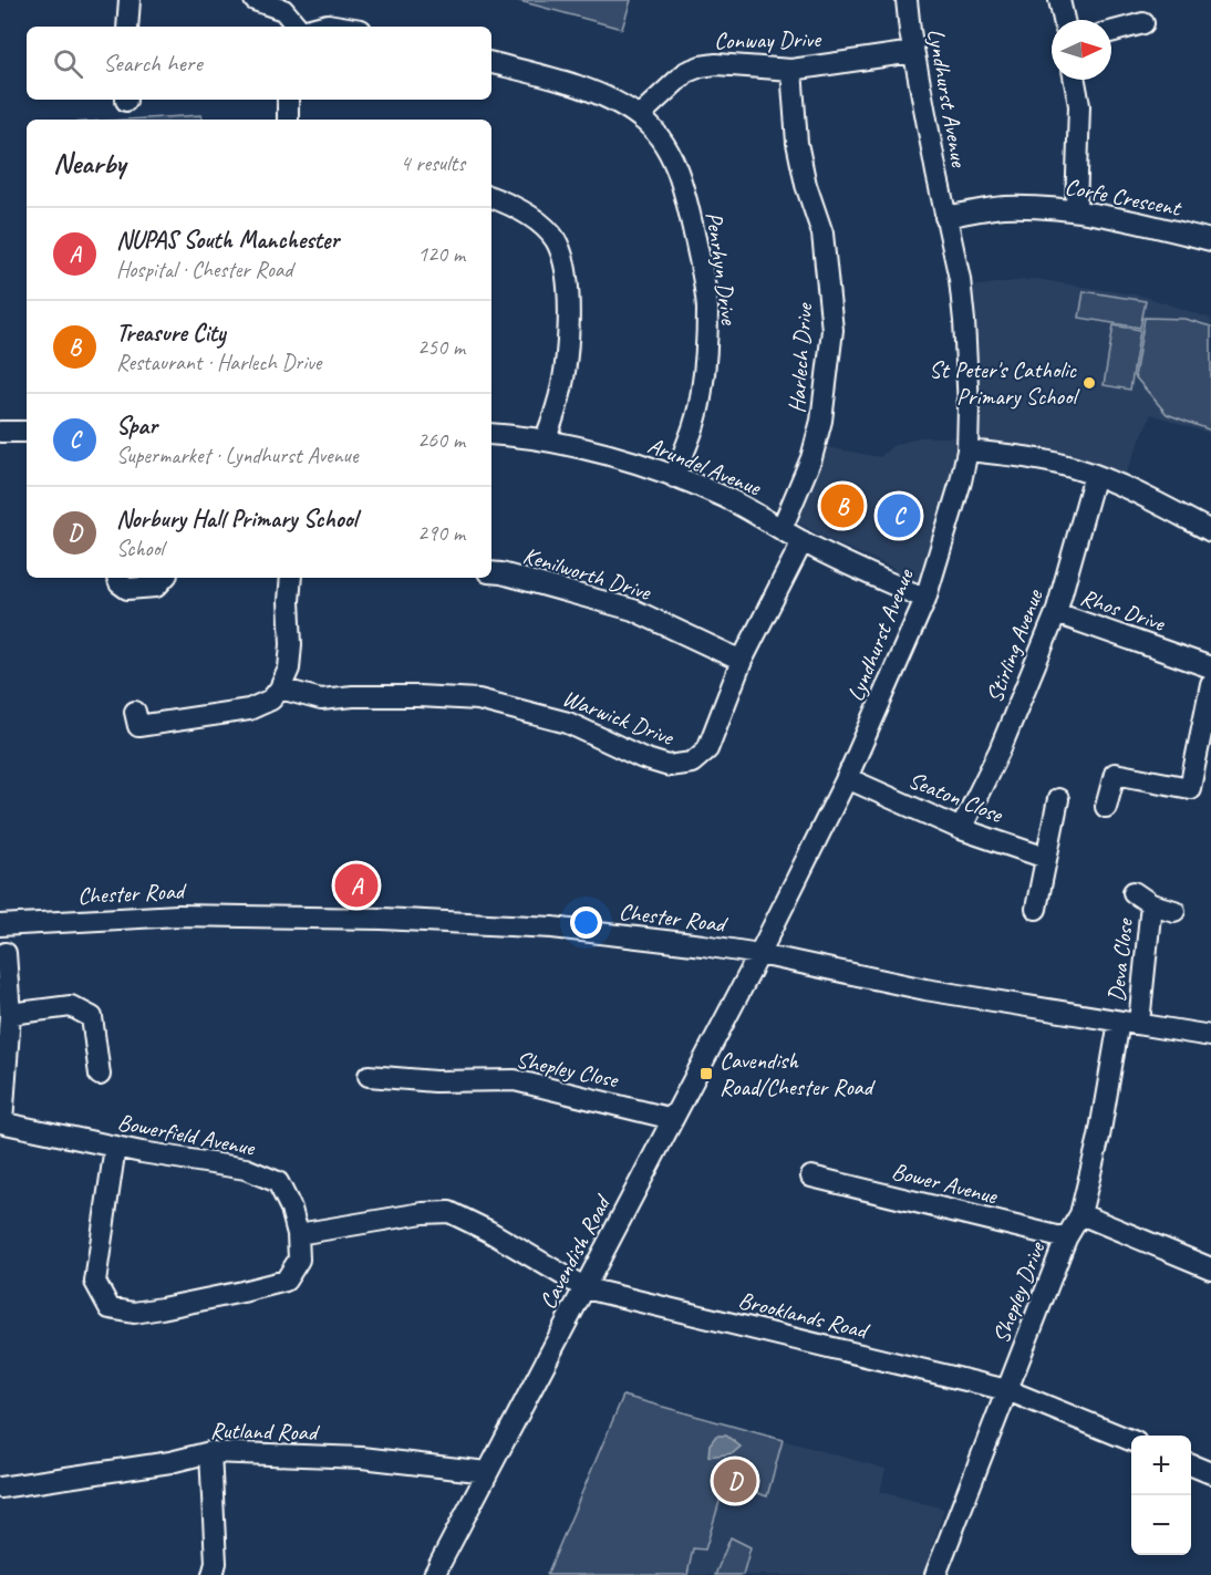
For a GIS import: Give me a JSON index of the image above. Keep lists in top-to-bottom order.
{
  "streets": {
    "street": [
      "Conway Drive",
      "Lyndhurst Avenue",
      "Corfe Crescent",
      "Penrhyn Drive",
      "Harlech Drive",
      "Arundel Avenue",
      "Kenilworth Drive",
      "Rhos Drive",
      "Stirling Avenue",
      "Warwick Drive",
      "Seaton Close",
      "Chester Road",
      "Deva Close",
      "Shepley Close",
      "Bowerfield Avenue",
      "Bower Avenue",
      "Cavendish Road",
      "Shepley Drive",
      "Brooklands Road",
      "Rutland Road"
    ]
  },
  "crossings": [
    ["Conway Drive", "Lyndhurst Avenue"],
    ["Conway Drive", "Penrhyn Drive"],
    ["Conway Drive", "Harlech Drive"],
    ["Lyndhurst Avenue", "Corfe Crescent"],
    ["Lyndhurst Avenue", "Arundel Avenue"],
    ["Lyndhurst Avenue", "Seaton Close"],
    ["Lyndhurst Avenue", "Chester Road"],
    ["Lyndhurst Avenue", "Cavendish Road"],
    ["Penrhyn Drive", "Arundel Avenue"],
    ["Harlech Drive", "Arundel Avenue"],
    ["Arundel Avenue", "Warwick Drive"],
    ["Kenilworth Drive", "Warwick Drive"],
    ["Rhos Drive", "Stirling Avenue"],
    ["Stirling Avenue", "Seaton Close"],
    ["Chester Road", "Deva Close"],
    ["Chester Road", "Cavendish Road"],
    ["Chester Road", "Shepley Drive"],
    ["Deva Close", "Shepley Drive"],
    ["Shepley Close", "Cavendish Road"],
    ["Bower Avenue", "Shepley Drive"],
    ["Cavendish Road", "Brooklands Road"],
    ["Cavendish Road", "Rutland Road"],
    ["Shepley Drive", "Brooklands Road"]
  ],
  "places": {
    "other": ["St Peter's Catholic Primary School"],
    "transit": ["Cavendish Road/Chester Road"]
  },
  "north": "right",
  "page": {
    "search": "Search here",
    "heading": ["Nearby", "4 results"],
    "list": [
      {
        "mark": "A",
        "name": "NUPAS South Manchester",
        "note": "Hospital · Chester Road",
        "value": "120 m"
      },
      {
        "mark": "B",
        "name": "Treasure City",
        "note": "Restaurant · Harlech Drive",
        "value": "250 m"
      },
      {
        "mark": "C",
        "name": "Spar",
        "note": "Supermarket · Lyndhurst Avenue",
        "value": "260 m"
      },
      {
        "mark": "D",
        "name": "Norbury Hall Primary School",
        "note": "School",
        "value": "290 m"
      }
    ],
    "pins": [
      "B",
      "C",
      "A",
      "D"
    ],
    "map_buttons": ["+", "−"]
  }
}
